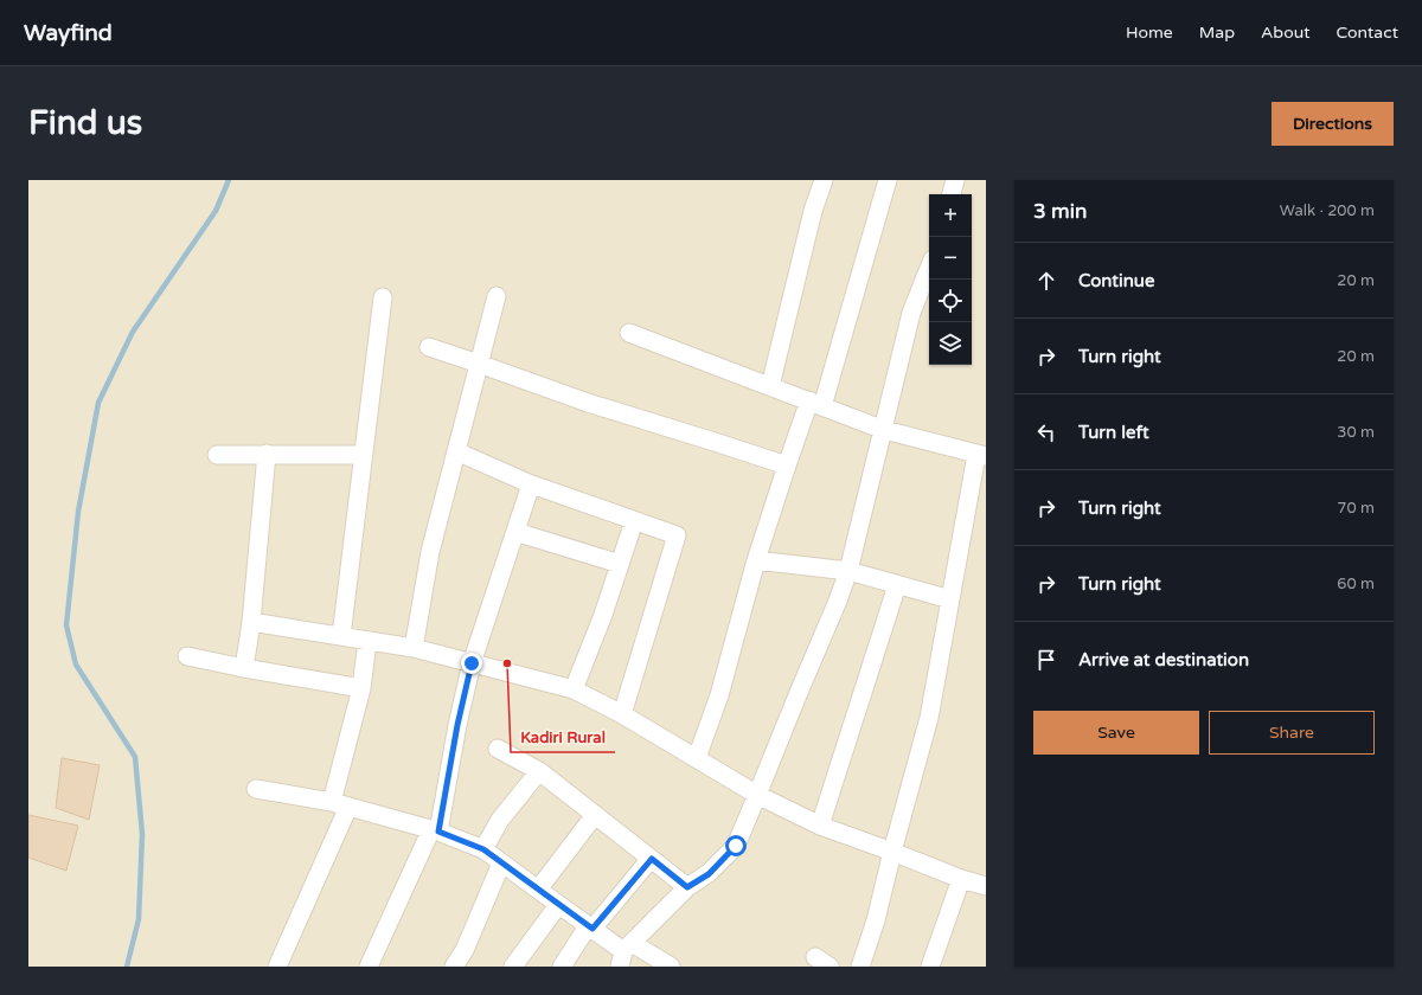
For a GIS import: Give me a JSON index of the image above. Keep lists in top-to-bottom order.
{
  "places": ["Kadiri Rural"],
  "page": {
    "header": "Wayfind",
    "nav": [
      "Home",
      "Map",
      "About",
      "Contact"
    ],
    "buttons": [
      "Directions",
      ["Save", "Share"]
    ],
    "title": "Find us",
    "heading": ["3 min", "Walk · 200 m"],
    "map_buttons": ["+", "−"],
    "list": [
      ["Continue", "20 m"],
      ["Turn right", "20 m"],
      ["Turn left", "30 m"],
      ["Turn right", "70 m"],
      ["Turn right", "60 m"],
      "Arrive at destination"
    ]
  }
}
